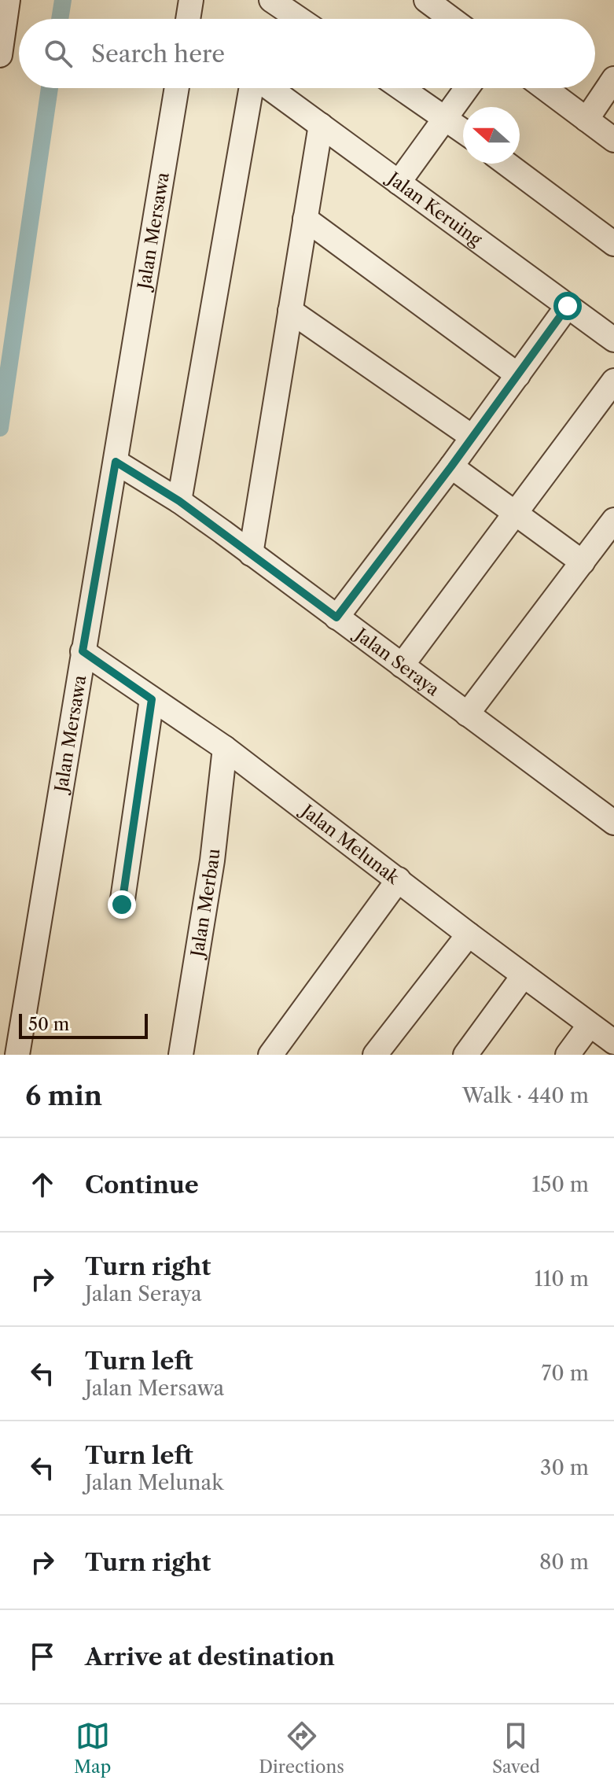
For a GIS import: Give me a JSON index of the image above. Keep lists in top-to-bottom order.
{
  "streets": {
    "street": [
      "Jalan Keruing",
      "Jalan Mersawa",
      "Jalan Seraya",
      "Jalan Melunak",
      "Jalan Merbau"
    ]
  },
  "crossings": [
    ["Jalan Mersawa", "Jalan Seraya"],
    ["Jalan Mersawa", "Jalan Melunak"],
    ["Jalan Melunak", "Jalan Merbau"]
  ],
  "scale_bar": "50 m",
  "north": "left",
  "page": {
    "search": "Search here",
    "scale": "50 m",
    "heading": ["6 min", "Walk · 440 m"],
    "list": [
      ["Continue", "150 m"],
      ["Turn right", "Jalan Seraya", "110 m"],
      ["Turn left", "Jalan Mersawa", "70 m"],
      ["Turn left", "Jalan Melunak", "30 m"],
      ["Turn right", "80 m"],
      "Arrive at destination"
    ],
    "nav": ["Map", "Directions", "Saved"]
  }
}
